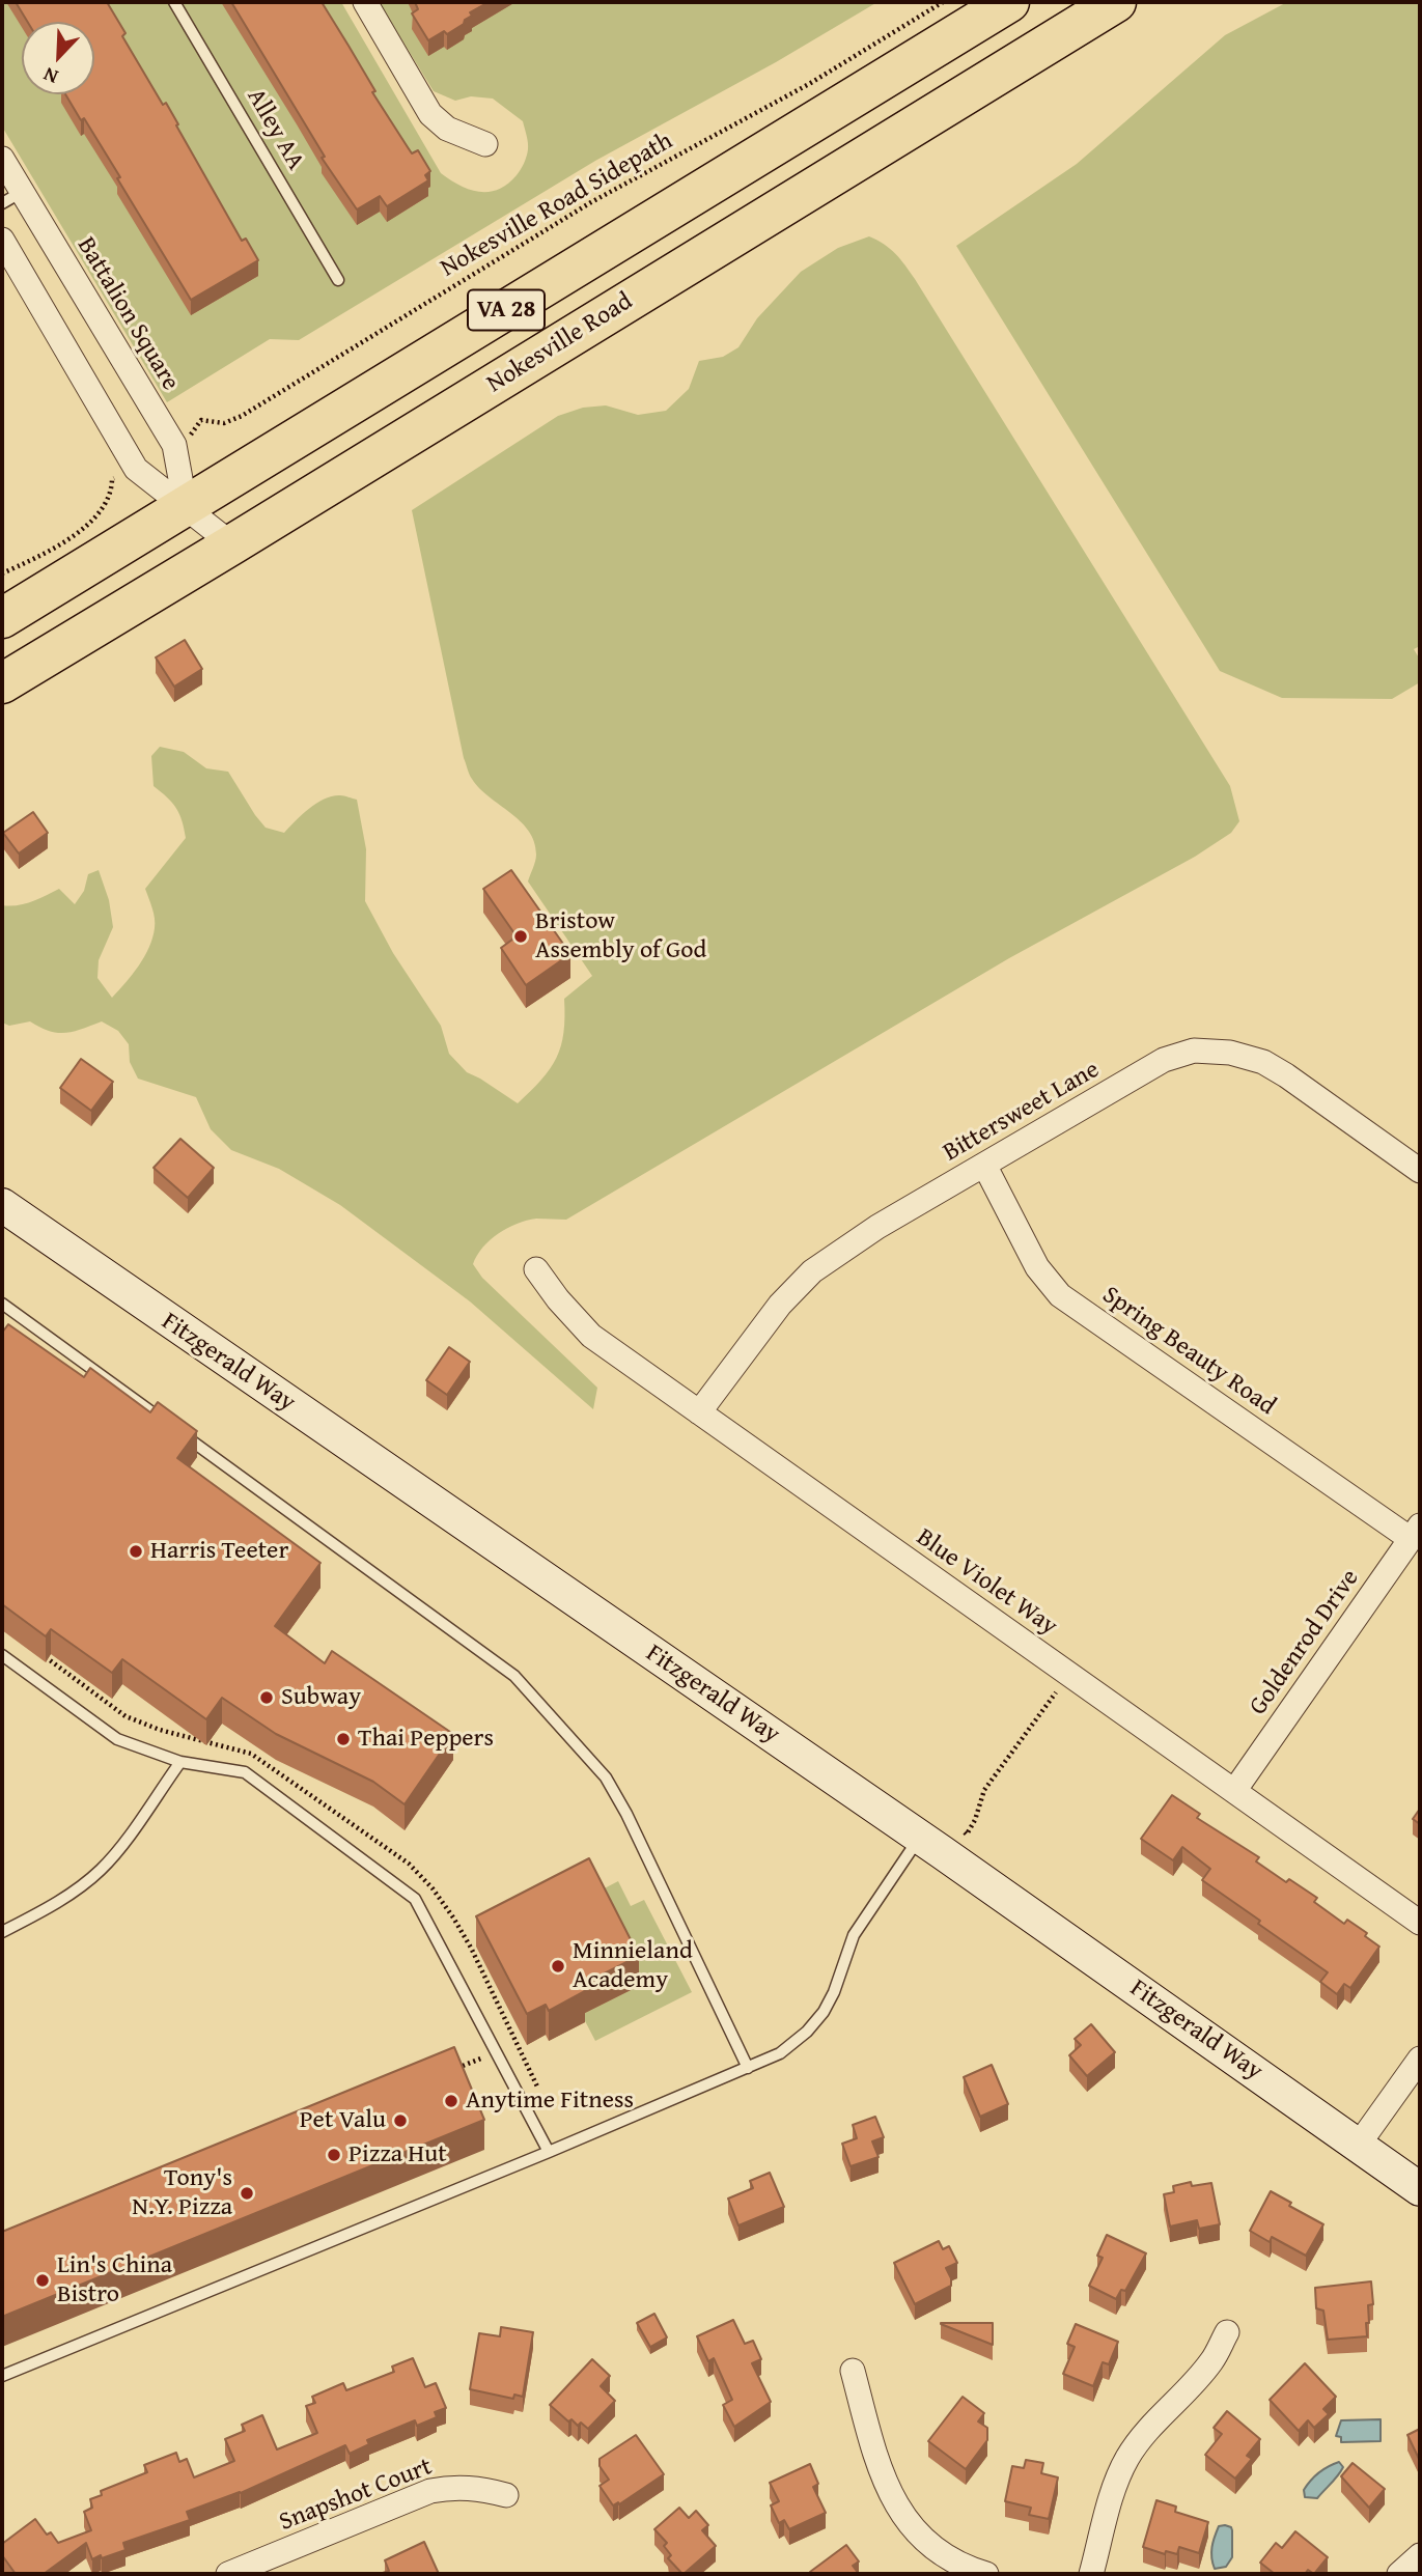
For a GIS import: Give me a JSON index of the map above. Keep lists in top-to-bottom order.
{
  "streets": {
    "highway": ["VA 28", "Nokesville Road"],
    "street": [
      "Battalion Square",
      "Bittersweet Lane",
      "Spring Beauty Road",
      "Fitzgerald Way",
      "Blue Violet Way",
      "Goldenrod Drive",
      "Snapshot Court"
    ],
    "lane": ["Alley AA"],
    "path": ["Nokesville Road Sidepath"]
  },
  "crossings": [
    ["VA 28", "Battalion Square"],
    ["Bittersweet Lane", "Spring Beauty Road"],
    ["Bittersweet Lane", "Blue Violet Way"],
    ["Spring Beauty Road", "Goldenrod Drive"],
    ["Blue Violet Way", "Goldenrod Drive"]
  ],
  "places": [
    "Bristow Assembly of God",
    "Harris Teeter",
    "Subway",
    "Thai Peppers",
    "Minnieland Academy",
    "Anytime Fitness",
    "Pet Valu",
    "Pizza Hut",
    "Tony's N.Y. Pizza",
    "Lin's China Bistro"
  ],
  "north": "bottom left"
}
